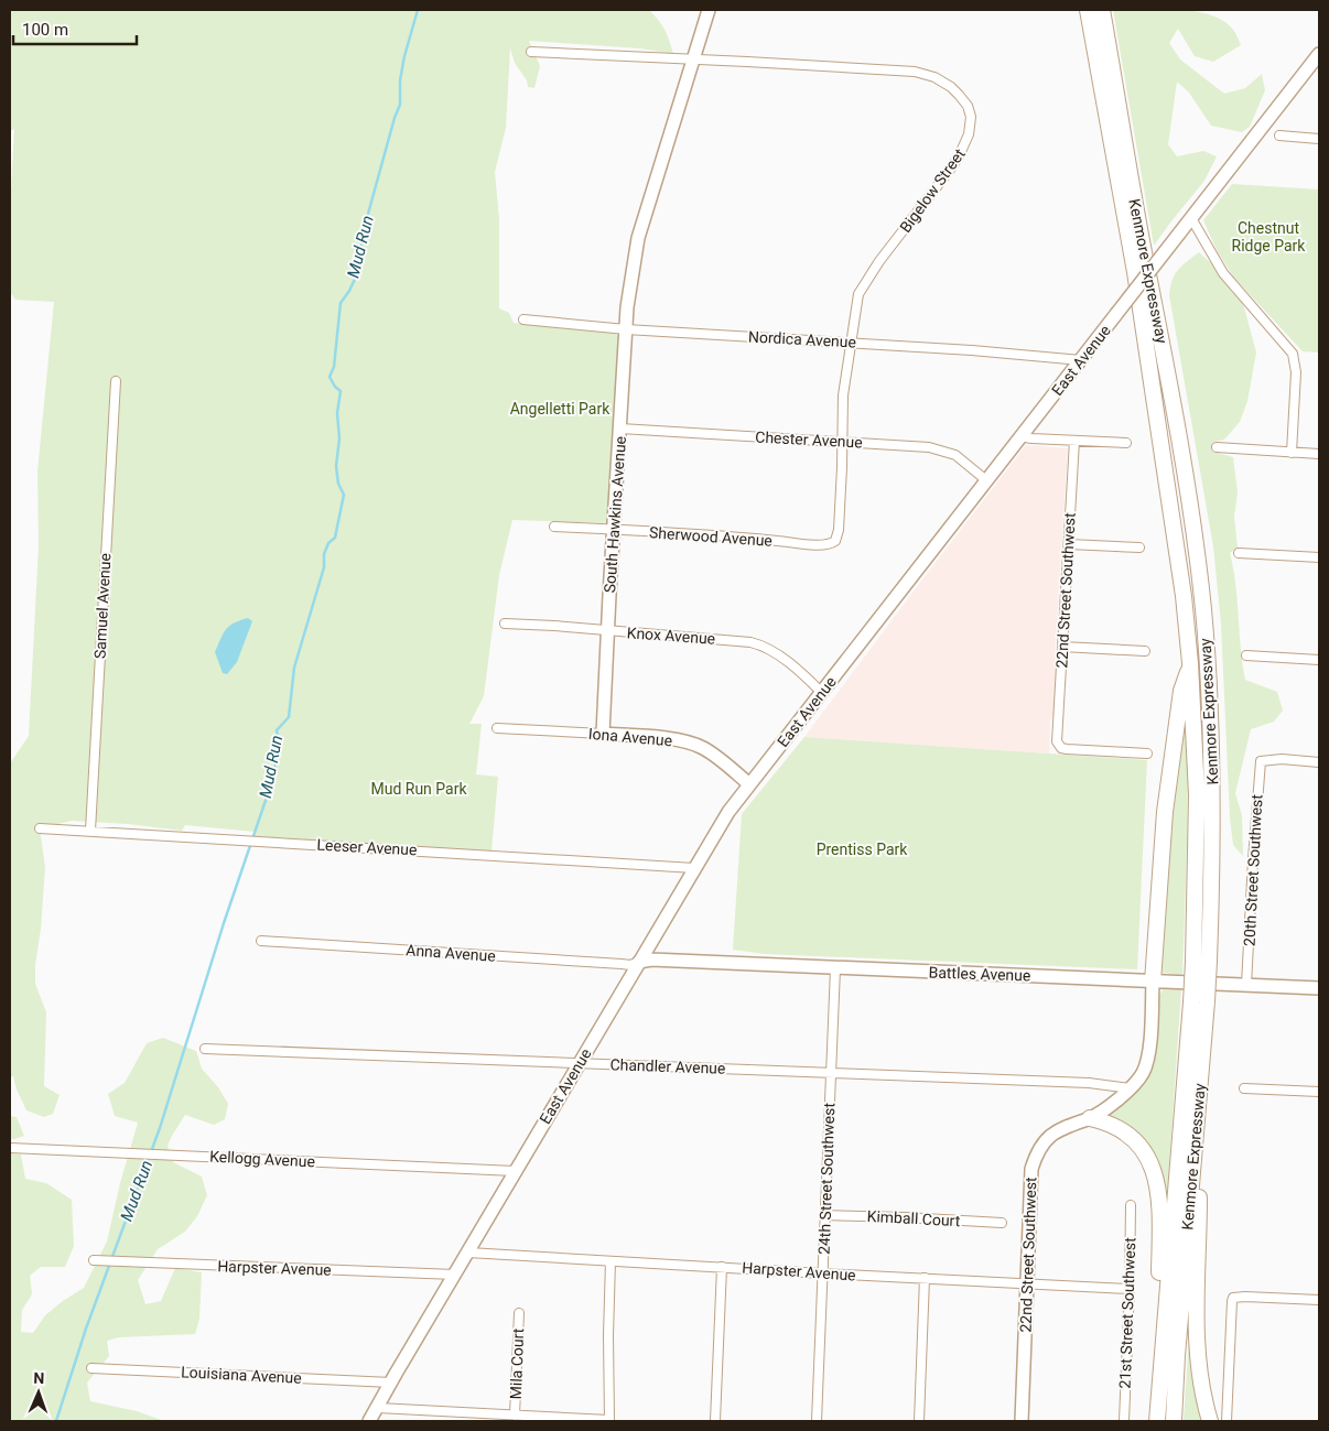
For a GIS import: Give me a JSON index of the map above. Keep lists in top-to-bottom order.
{
  "streets": {
    "highway": ["Kenmore Expressway"],
    "main road": [
      "East Avenue",
      "South Hawkins Avenue",
      "22nd Street Southwest",
      "Iona Avenue",
      "Battles Avenue"
    ],
    "street": [
      "Bigelow Street",
      "Nordica Avenue",
      "Chester Avenue",
      "Sherwood Avenue",
      "Samuel Avenue",
      "Knox Avenue",
      "Leeser Avenue",
      "20th Street Southwest",
      "Anna Avenue",
      "Chandler Avenue",
      "Kellogg Avenue",
      "24th Street Southwest",
      "Kimball Court",
      "Harpster Avenue",
      "21st Street Southwest",
      "Mila Court",
      "Louisiana Avenue"
    ]
  },
  "crossings": [
    ["Bigelow Street", "Nordica Avenue"],
    ["Bigelow Street", "Chester Avenue"],
    ["Bigelow Street", "South Hawkins Avenue"],
    ["Bigelow Street", "Sherwood Avenue"],
    ["Nordica Avenue", "East Avenue"],
    ["Nordica Avenue", "South Hawkins Avenue"],
    ["East Avenue", "Chester Avenue"],
    ["East Avenue", "Knox Avenue"],
    ["East Avenue", "Iona Avenue"],
    ["East Avenue", "Leeser Avenue"],
    ["East Avenue", "Anna Avenue"],
    ["East Avenue", "Battles Avenue"],
    ["East Avenue", "Chandler Avenue"],
    ["East Avenue", "Kellogg Avenue"],
    ["East Avenue", "Harpster Avenue"],
    ["East Avenue", "Louisiana Avenue"],
    ["Chester Avenue", "South Hawkins Avenue"],
    ["South Hawkins Avenue", "Sherwood Avenue"],
    ["South Hawkins Avenue", "Knox Avenue"],
    ["South Hawkins Avenue", "Iona Avenue"],
    ["22nd Street Southwest", "Battles Avenue"],
    ["22nd Street Southwest", "Chandler Avenue"],
    ["22nd Street Southwest", "Harpster Avenue"],
    ["Samuel Avenue", "Leeser Avenue"],
    ["20th Street Southwest", "Battles Avenue"],
    ["Anna Avenue", "Battles Avenue"],
    ["Battles Avenue", "24th Street Southwest"],
    ["Chandler Avenue", "24th Street Southwest"],
    ["24th Street Southwest", "Kimball Court"],
    ["24th Street Southwest", "Harpster Avenue"],
    ["Harpster Avenue", "21st Street Southwest"]
  ],
  "water": ["Mud Run"],
  "parks": [
    "Chestnut Ridge Park",
    "Angelletti Park",
    "Mud Run Park",
    "Prentiss Park"
  ],
  "scale_bar": "100 m",
  "north": "top"
}
